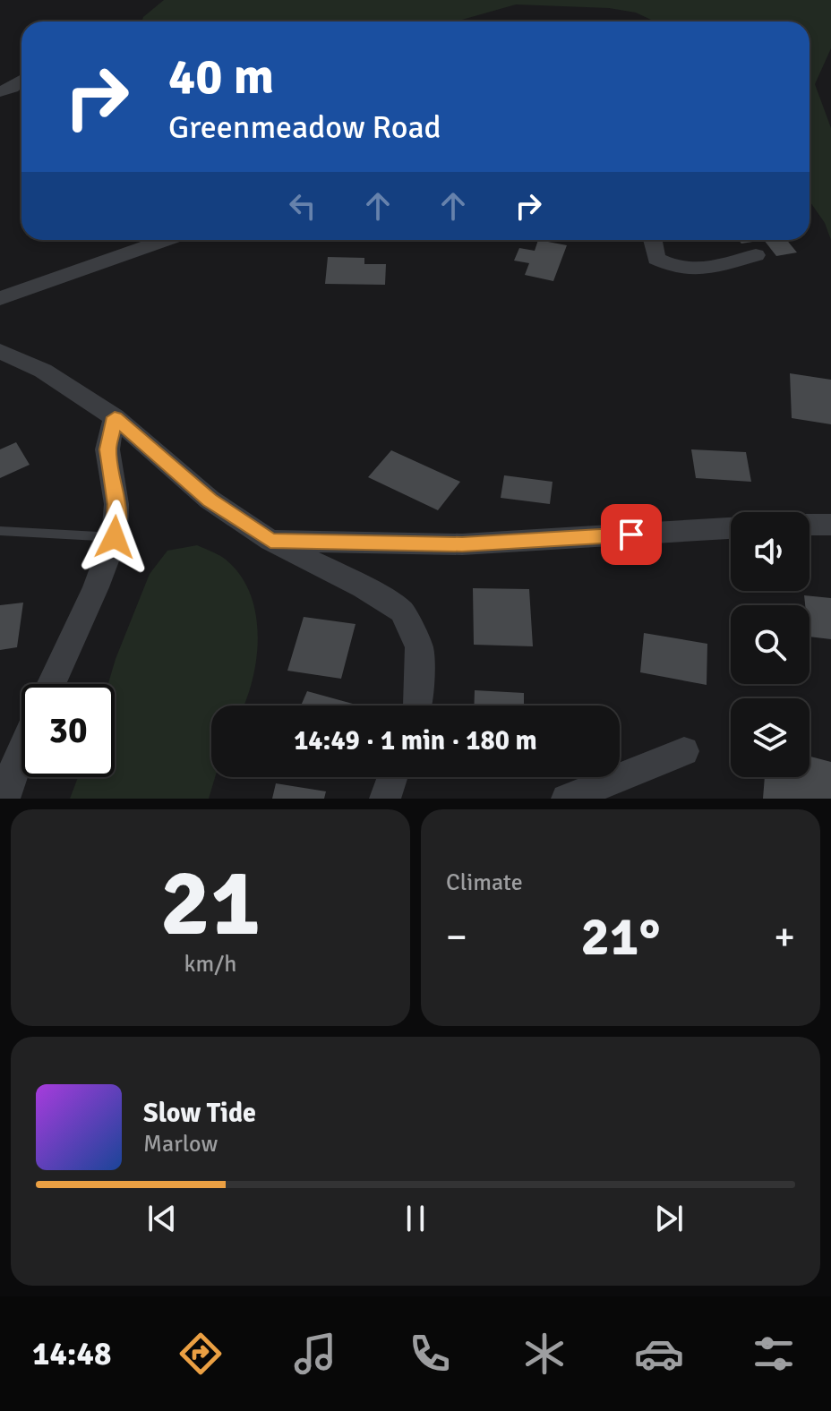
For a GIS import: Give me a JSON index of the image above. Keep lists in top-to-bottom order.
{
  "page": {
    "turn": ["40 m", "Greenmeadow Road"],
    "limit": "30",
    "trip": "14:49 · 1 min · 180 m",
    "tile": [
      ["21", "km/h"],
      "Climate"
    ],
    "heat": ["−", "21°", "+"],
    "song": ["Slow Tide", "Marlow"],
    "tabs": "14:48"
  }
}
